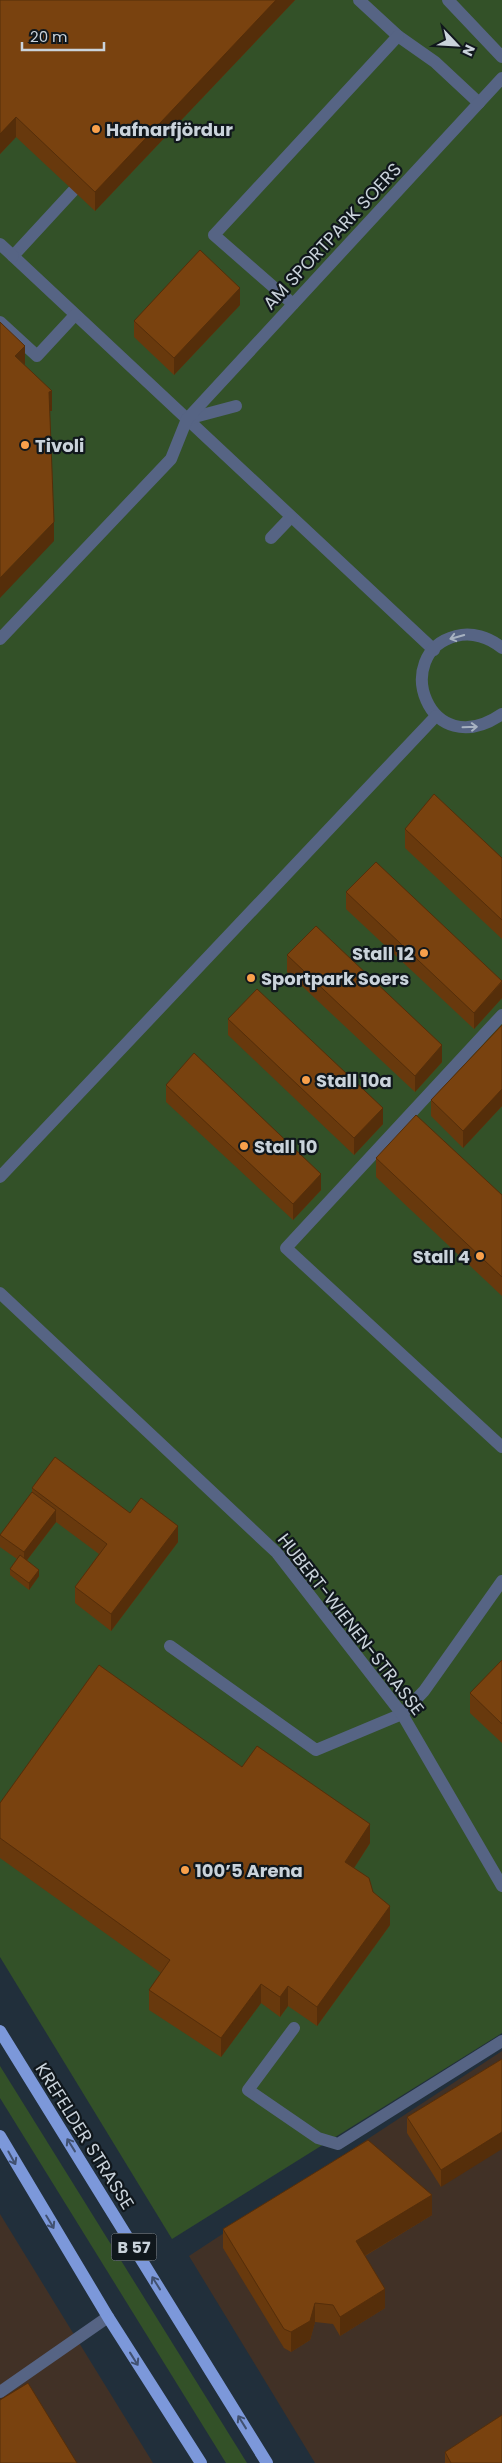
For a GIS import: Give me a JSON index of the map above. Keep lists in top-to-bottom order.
{
  "streets": {
    "main road": ["KREFELDER STRASSE", "B 57"],
    "street": ["AM SPORTPARK SOERS", "HUBERT-WIENEN-STRASSE"]
  },
  "places": [
    "Hafnarfjördur",
    "Tivoli",
    "Stall 12",
    "Sportpark Soers",
    "Stall 10a",
    "Stall 10",
    "Stall 4",
    "100’5 Arena"
  ],
  "scale_bar": "20 m",
  "north": "bottom right"
}
